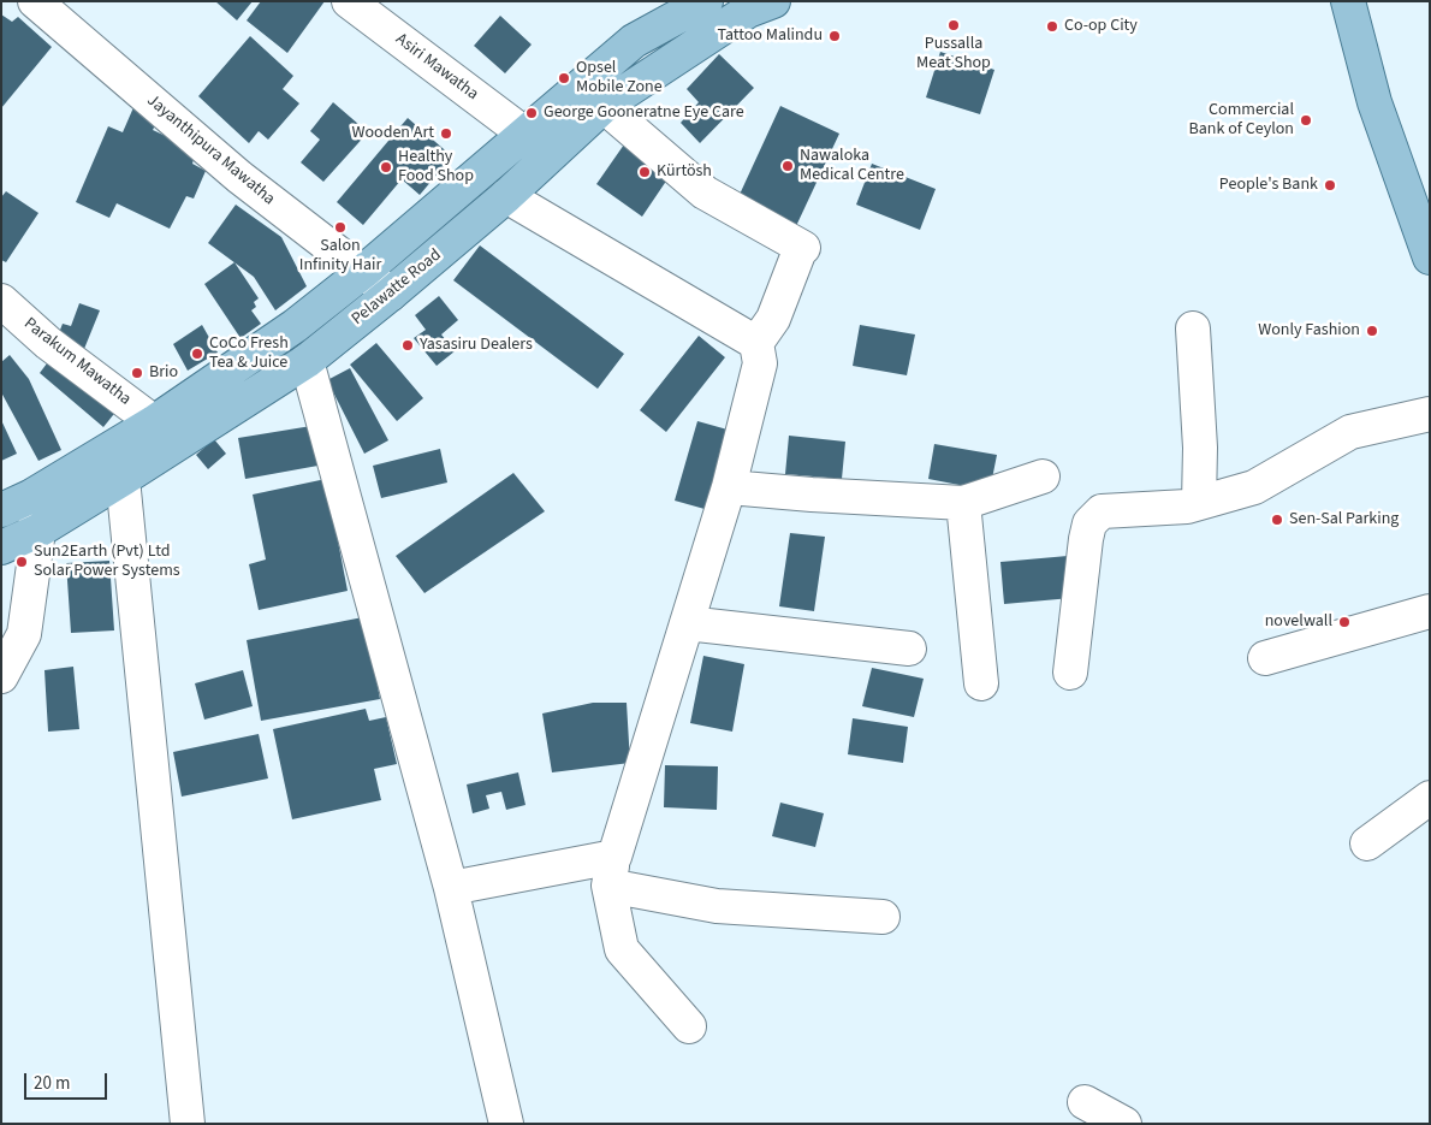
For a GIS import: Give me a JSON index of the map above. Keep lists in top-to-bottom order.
{
  "streets": {
    "main road": ["Pelawatte Road"],
    "street": ["Asiri Mawatha", "Jayanthipura Mawatha", "Parakum Mawatha"]
  },
  "crossings": [
    ["Asiri Mawatha", "Pelawatte Road"],
    ["Jayanthipura Mawatha", "Pelawatte Road"],
    ["Pelawatte Road", "Parakum Mawatha"]
  ],
  "places": [
    "Pussalla Meat Shop",
    "Co-op City",
    "Tattoo Malindu",
    "Opsel Mobile Zone",
    "George Gooneratne Eye Care",
    "Commercial Bank of Ceylon",
    "Wooden Art",
    "Nawaloka Medical Centre",
    "Healthy Food Shop",
    "Kürtösh",
    "People's Bank",
    "Salon Infinity Hair",
    "Wonly Fashion",
    "Yasasiru Dealers",
    "CoCo Fresh Tea & Juice",
    "Brio",
    "Sen-Sal Parking",
    "Sun2Earth (Pvt) Ltd Solar Power Systems",
    "novelwall"
  ],
  "scale_bar": "20 m"
}
